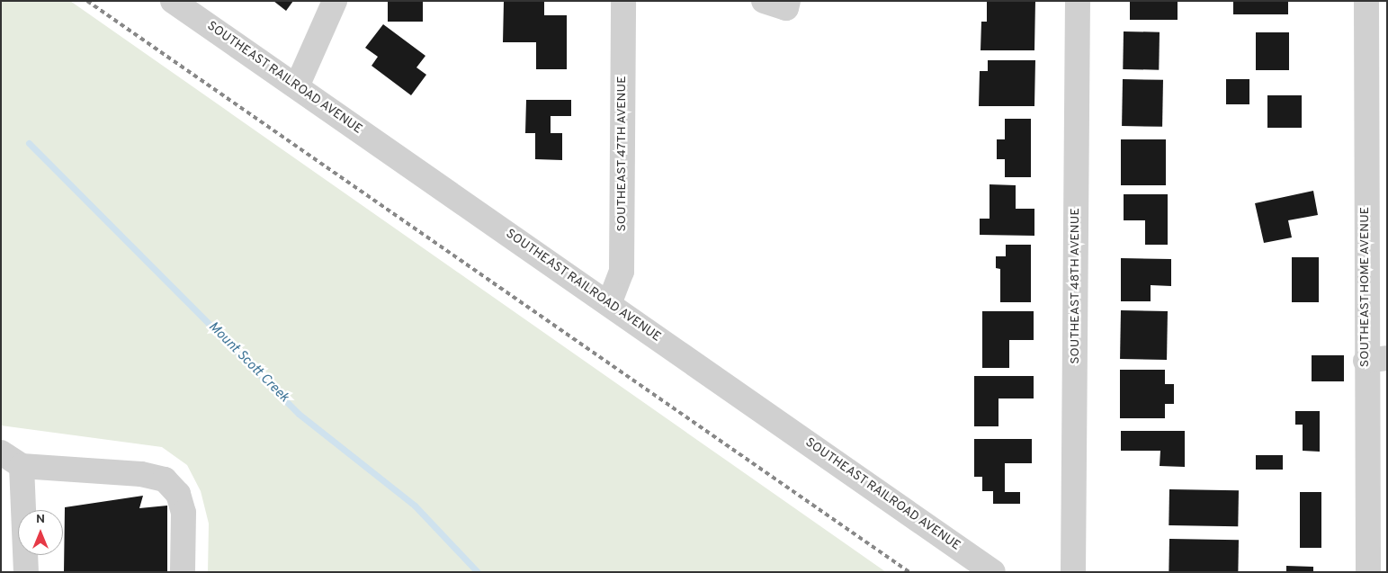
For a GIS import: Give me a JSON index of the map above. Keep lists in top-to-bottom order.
{
  "streets": {
    "street": [
      "SOUTHEAST RAILROAD AVENUE",
      "SOUTHEAST 47TH AVENUE",
      "SOUTHEAST 48TH AVENUE",
      "SOUTHEAST HOME AVENUE"
    ]
  },
  "crossings": [
    ["SOUTHEAST RAILROAD AVENUE", "SOUTHEAST 47TH AVENUE"]
  ],
  "water": ["Mount Scott Creek"],
  "north": "top"
}
